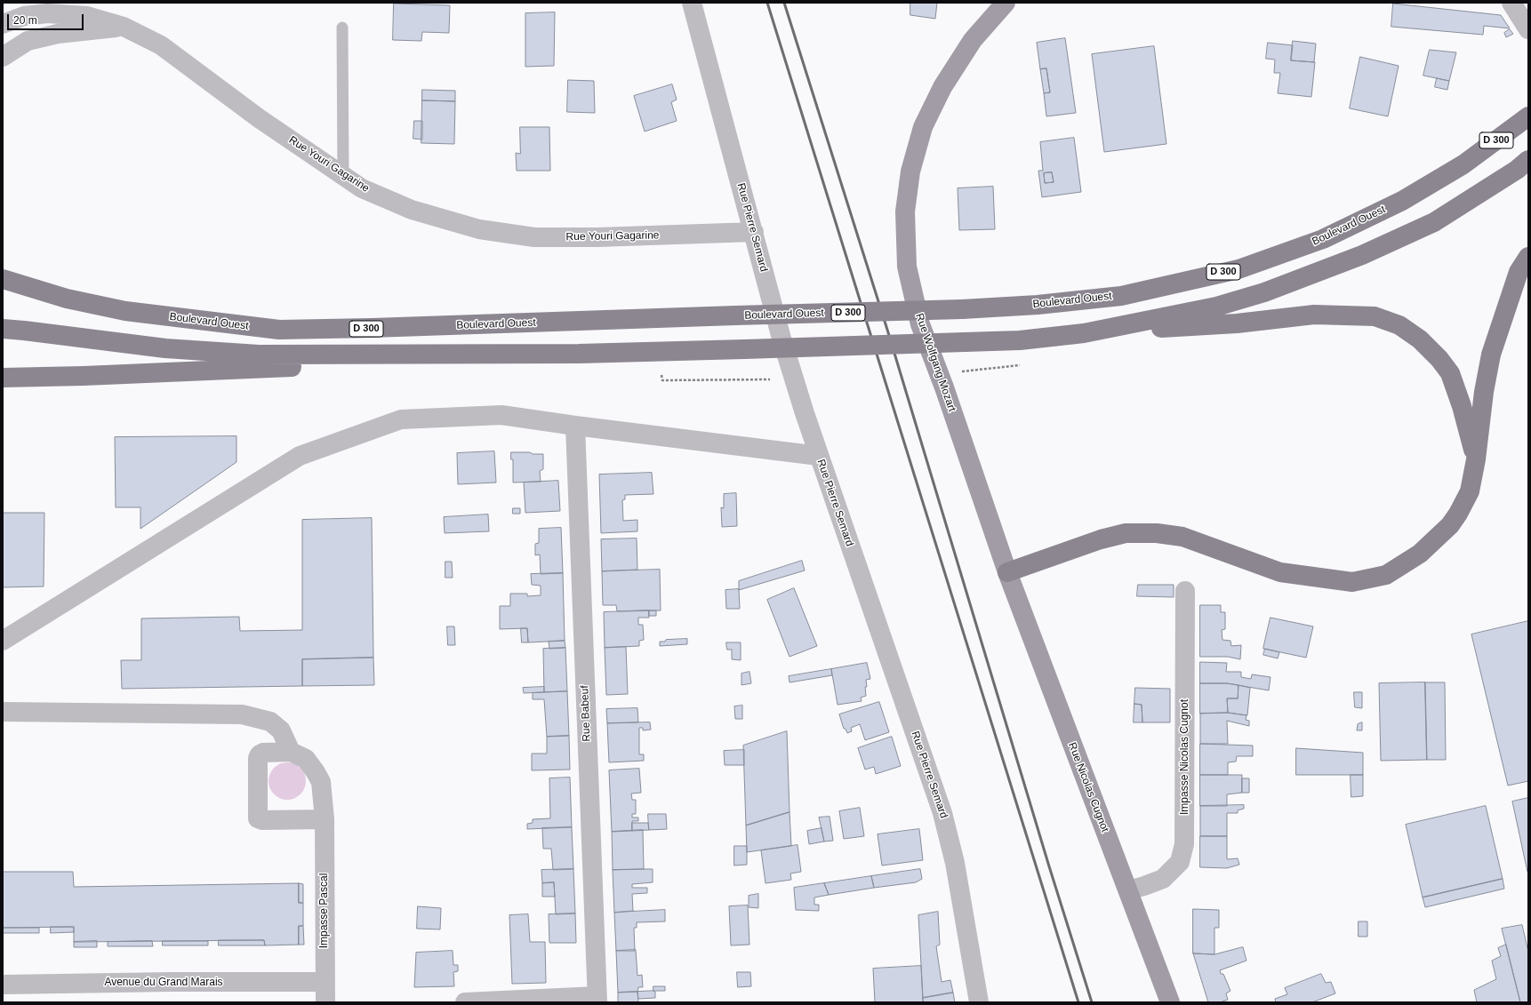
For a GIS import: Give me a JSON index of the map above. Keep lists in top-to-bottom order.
{
  "streets": {
    "main road": ["D 300", "Boulevard Ouest"],
    "street": [
      "Rue Youri Gagarine",
      "Rue Pierre Semard",
      "Rue Wolfgang Mozart",
      "Rue Babeuf",
      "Impasse Nicolas Cugnot",
      "Rue Nicolas Cugnot",
      "Impasse Pascal",
      "Avenue du Grand Marais"
    ]
  },
  "crossings": [
    ["Rue Youri Gagarine", "Rue Pierre Semard"],
    ["Rue Wolfgang Mozart", "Rue Nicolas Cugnot"],
    ["Impasse Nicolas Cugnot", "Rue Nicolas Cugnot"],
    ["Impasse Pascal", "Avenue du Grand Marais"]
  ],
  "scale_bar": "20 m"
}
